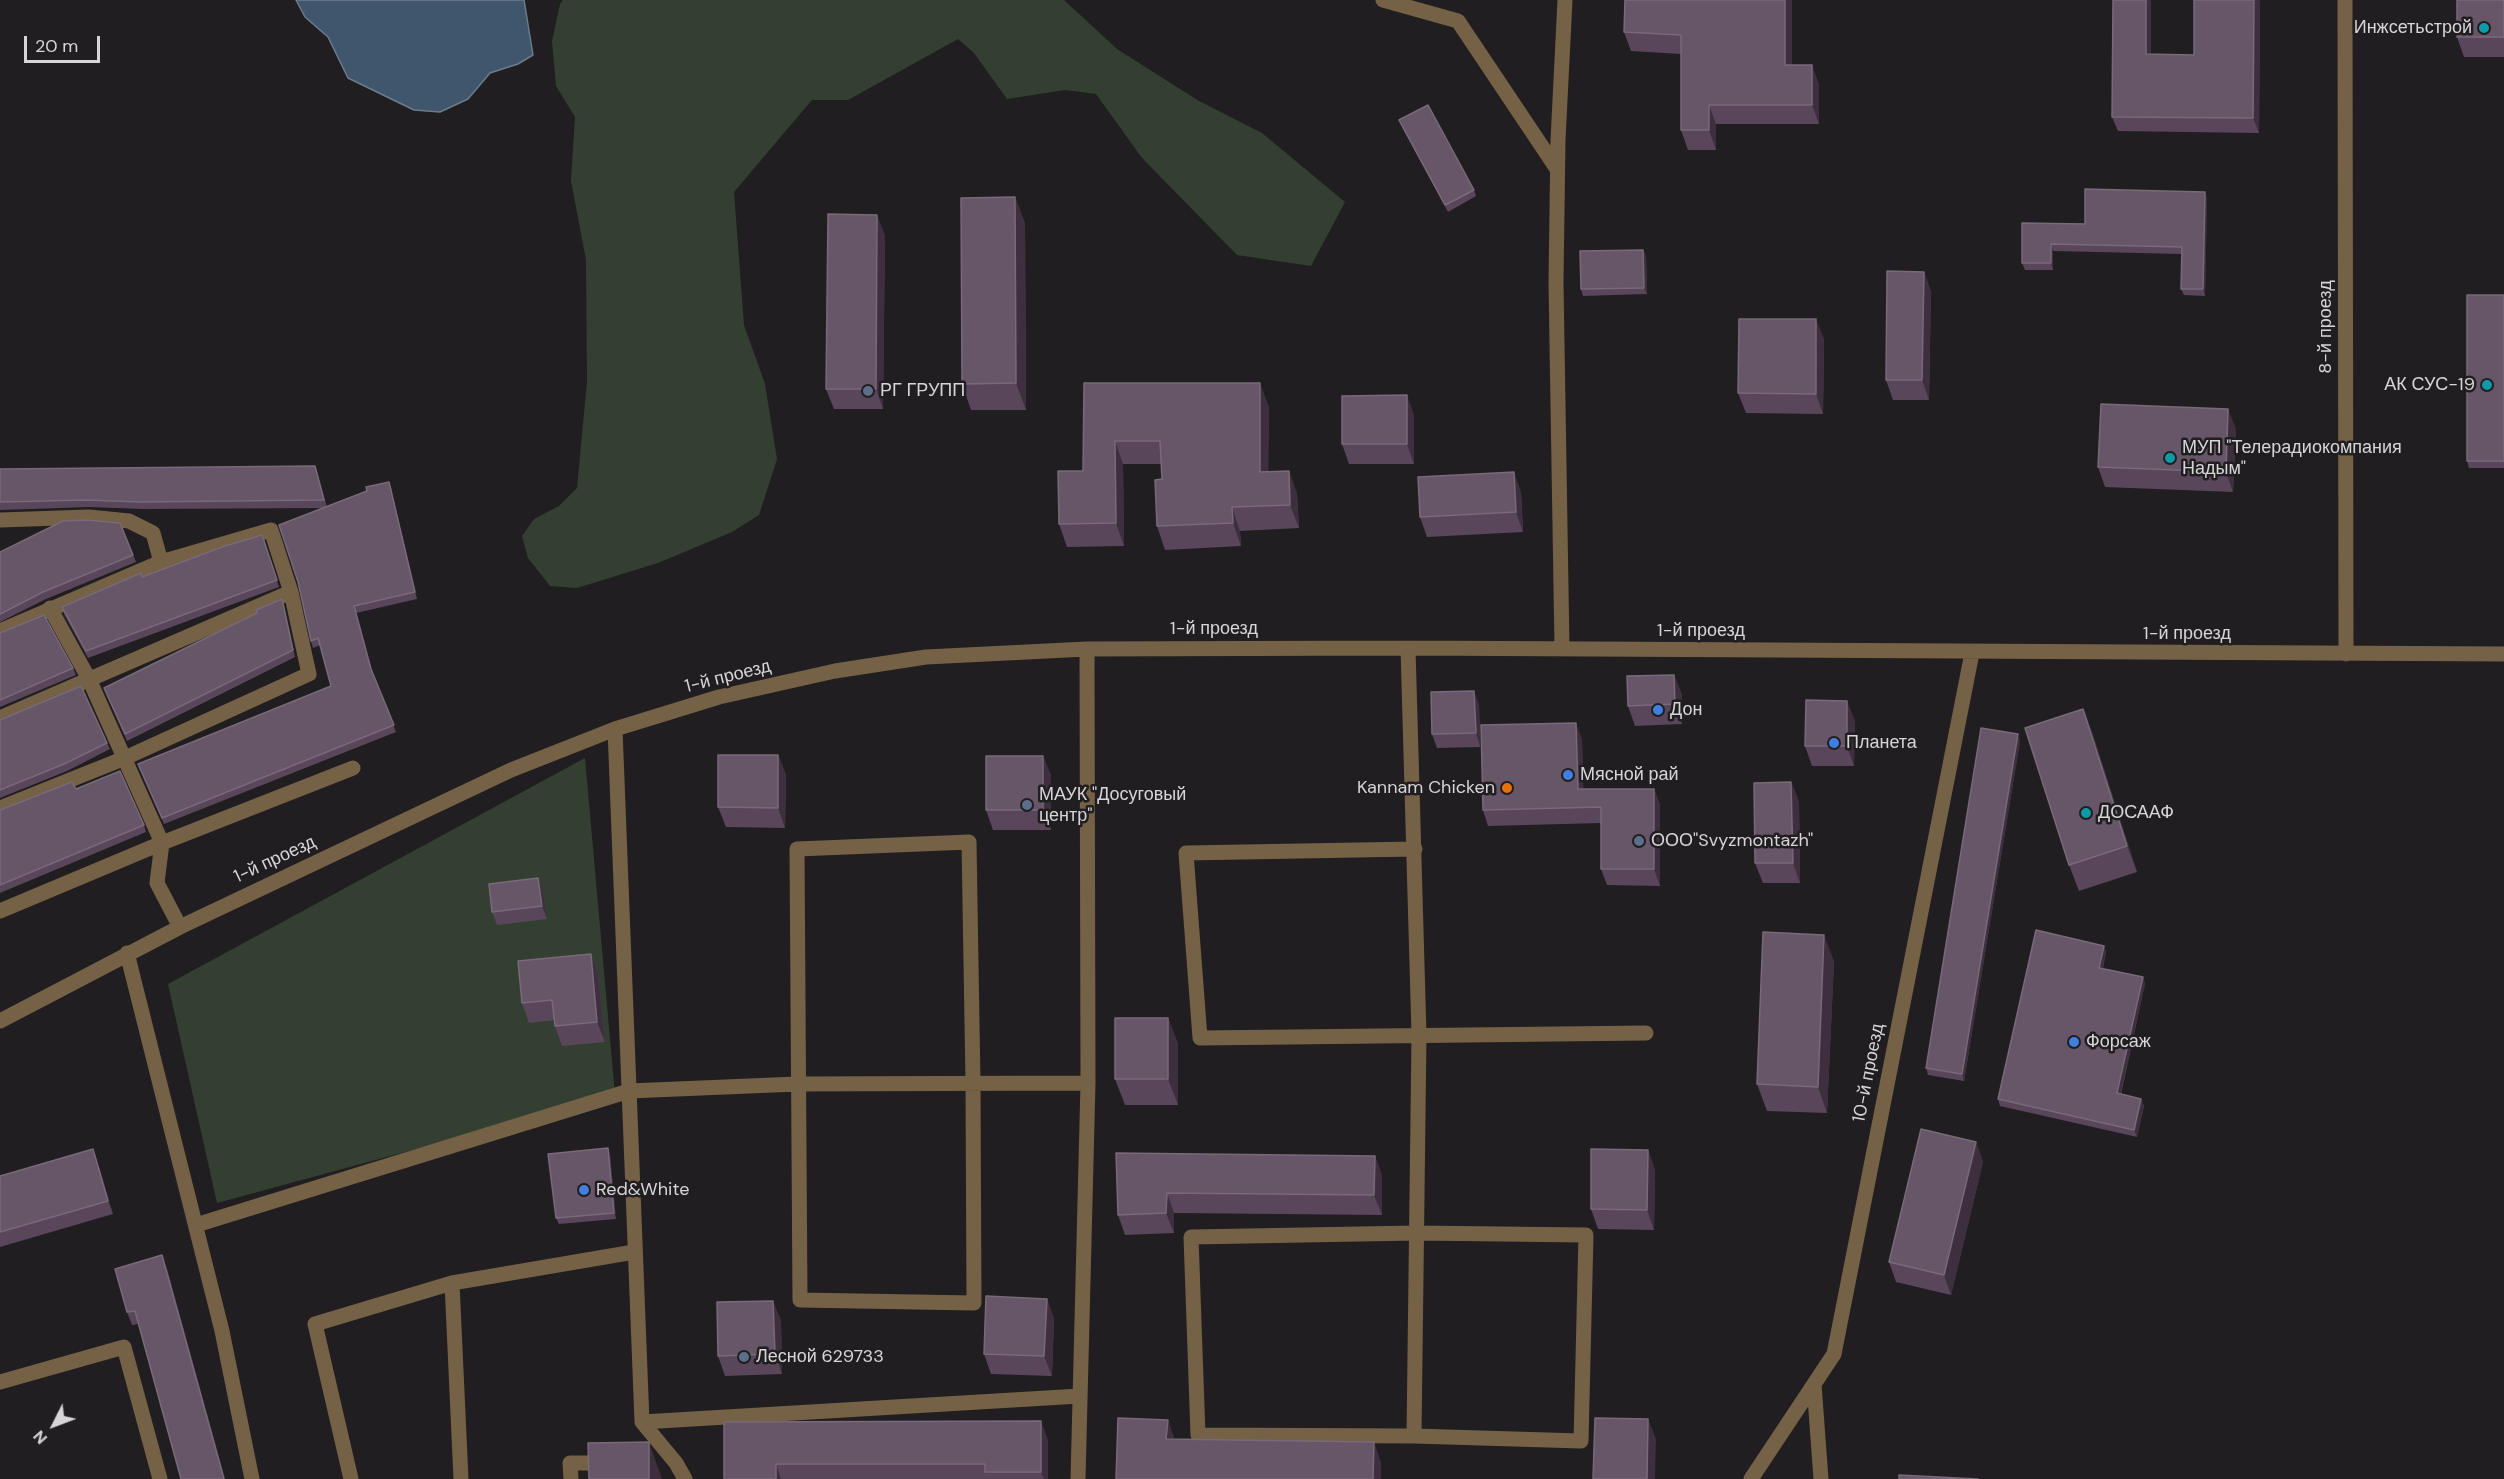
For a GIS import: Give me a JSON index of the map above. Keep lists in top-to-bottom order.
{
  "streets": {
    "street": ["8-й проезд", "1-й проезд", "10-й проезд"]
  },
  "crossings": [
    ["8-й проезд", "1-й проезд"],
    ["1-й проезд", "10-й проезд"]
  ],
  "places": [
    "Инжсетьстрой",
    "АК СУС-19",
    "РГ ГРУПП",
    "МУП \"Телерадиокомпания Надым\"",
    "Дон",
    "Планета",
    "Мясной рай",
    "Kannam Chicken",
    "МАУК \"Досуговый центр\"",
    "ДОСААФ",
    "ООО\"Svyzmontazh\"",
    "Форсаж",
    "Red&White",
    "Лесной 629733"
  ],
  "scale_bar": "20 m",
  "north": "bottom left"
}
